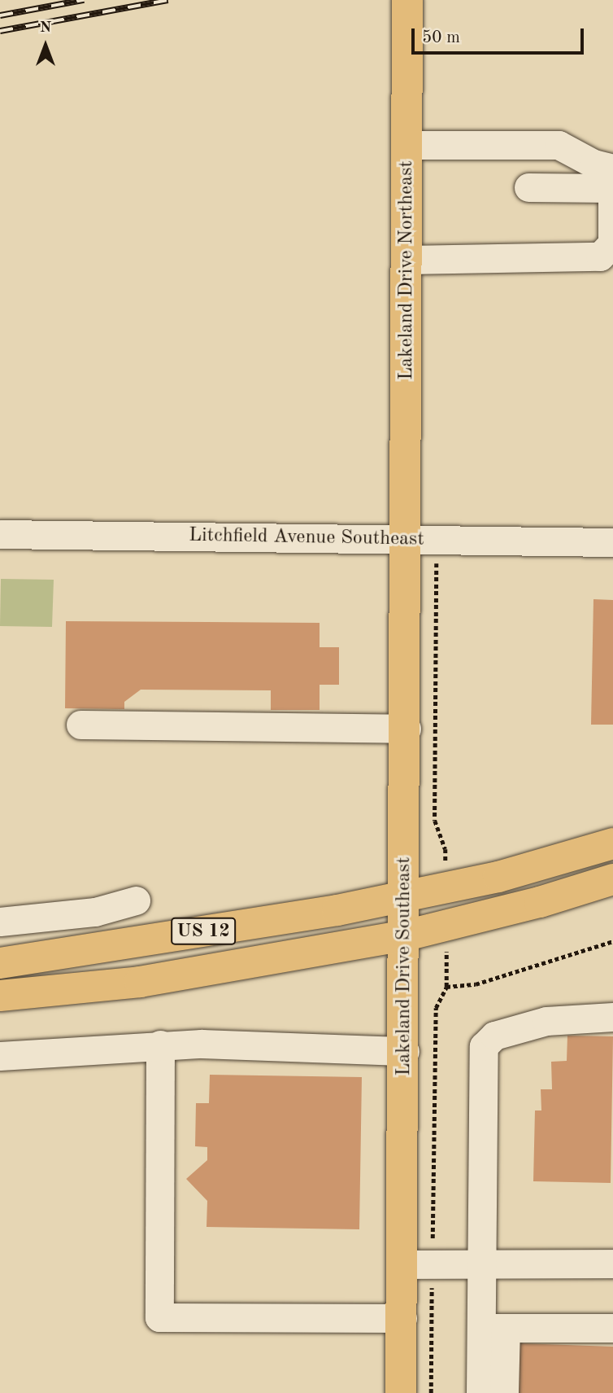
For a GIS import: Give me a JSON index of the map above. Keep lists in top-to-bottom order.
{
  "streets": {
    "main road": ["Lakeland Drive Northeast", "US 12", "Lakeland Drive Southeast"],
    "street": ["Litchfield Avenue Southeast"]
  },
  "crossings": [
    ["Lakeland Drive Northeast", "Litchfield Avenue Southeast"],
    ["Lakeland Drive Northeast", "Lakeland Drive Southeast"],
    ["Litchfield Avenue Southeast", "Lakeland Drive Southeast"],
    ["US 12", "Lakeland Drive Southeast"]
  ],
  "scale_bar": "50 m",
  "north": "top"
}
